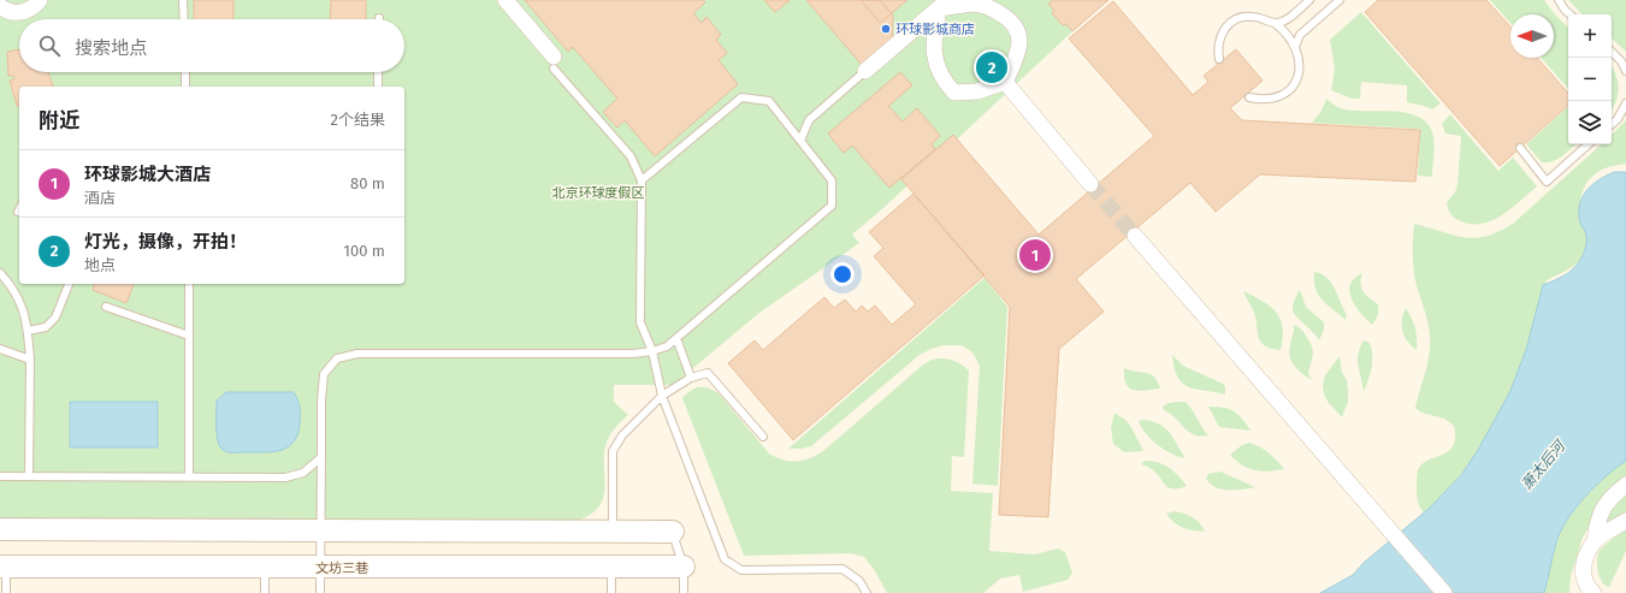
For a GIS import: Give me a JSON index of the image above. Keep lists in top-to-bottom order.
{
  "streets": {
    "main road": ["文坊三巷"]
  },
  "water": ["萧太后河"],
  "parks": ["北京环球度假区"],
  "places": ["环球影城商店"],
  "north": "left",
  "page": {
    "map_buttons": ["+", "−"],
    "search": "搜索地点",
    "pins": ["2", "1"],
    "heading": ["附近", "2个结果"],
    "list": [
      {
        "mark": "1",
        "name": "环球影城大酒店",
        "note": "酒店",
        "value": "80 m"
      },
      {
        "mark": "2",
        "name": "灯光，摄像，开拍！",
        "note": "地点",
        "value": "100 m"
      }
    ]
  }
}
